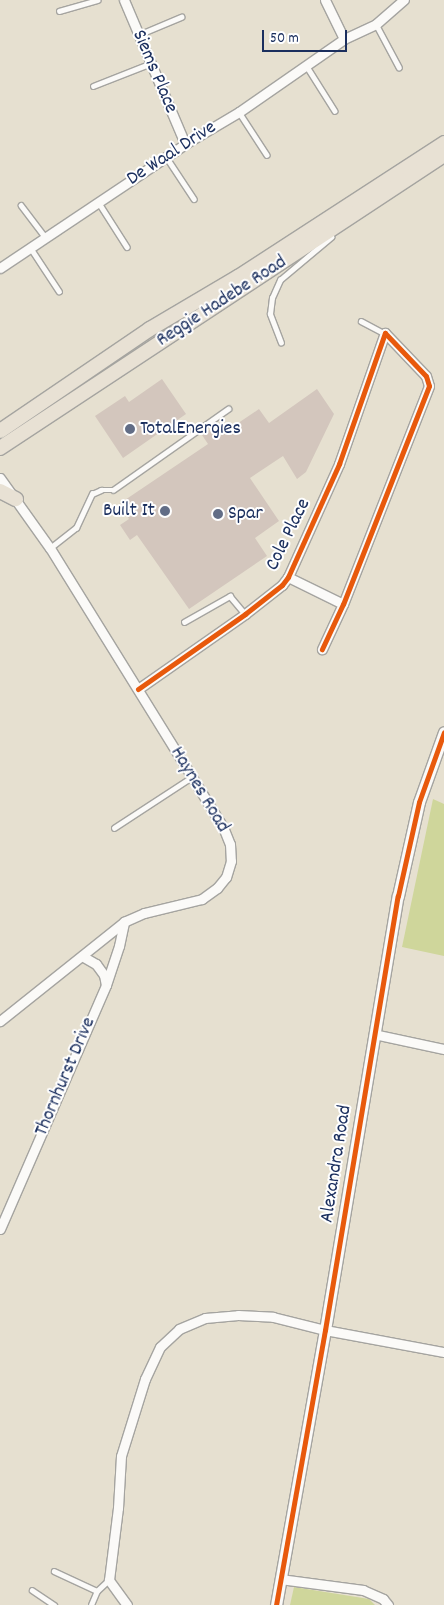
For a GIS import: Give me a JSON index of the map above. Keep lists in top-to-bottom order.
{
  "streets": {
    "main road": ["Reggie Hadebe Road"],
    "street": [
      "Siems Place",
      "De Waal Drive",
      "Cole Place",
      "Haynes Road",
      "Thornhurst Drive",
      "Alexandra Road"
    ]
  },
  "crossings": [
    ["Siems Place", "De Waal Drive"],
    ["Cole Place", "Haynes Road"],
    ["Haynes Road", "Thornhurst Drive"]
  ],
  "places": ["TotalEnergies", "Built It", "Spar"],
  "scale_bar": "50 m"
}
